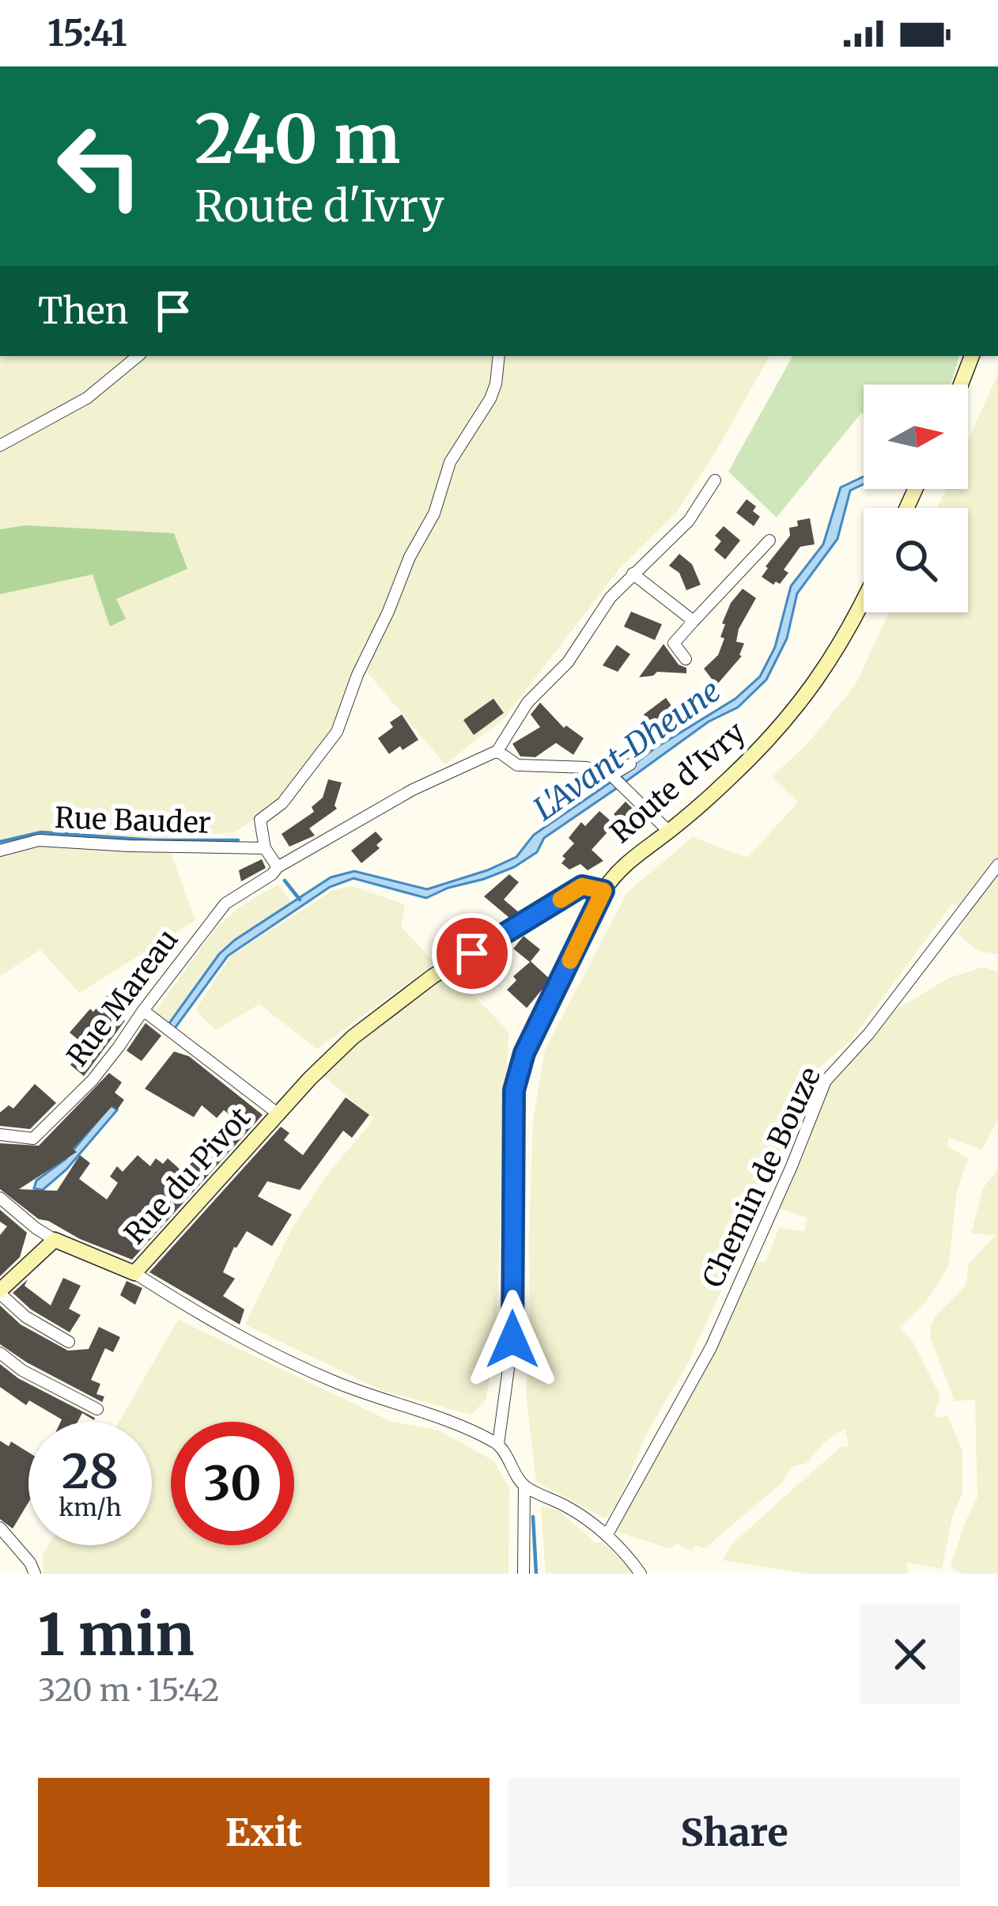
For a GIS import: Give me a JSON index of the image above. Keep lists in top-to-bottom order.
{
  "streets": {
    "main road": ["Route d'Ivry", "Rue du Pivot"],
    "street": ["Rue Bauder", "Rue Mareau", "Chemin de Bouze"]
  },
  "water": ["L'Avant-Dheune"],
  "north": "right",
  "page": {
    "status": "15:41",
    "turn": ["240 m", "Route d'Ivry"],
    "then": "Then",
    "speed": "28 km/h",
    "limit": "30",
    "heading": ["1 min", "320 m · 15:42"],
    "buttons": ["Exit", "Share"]
  }
}
